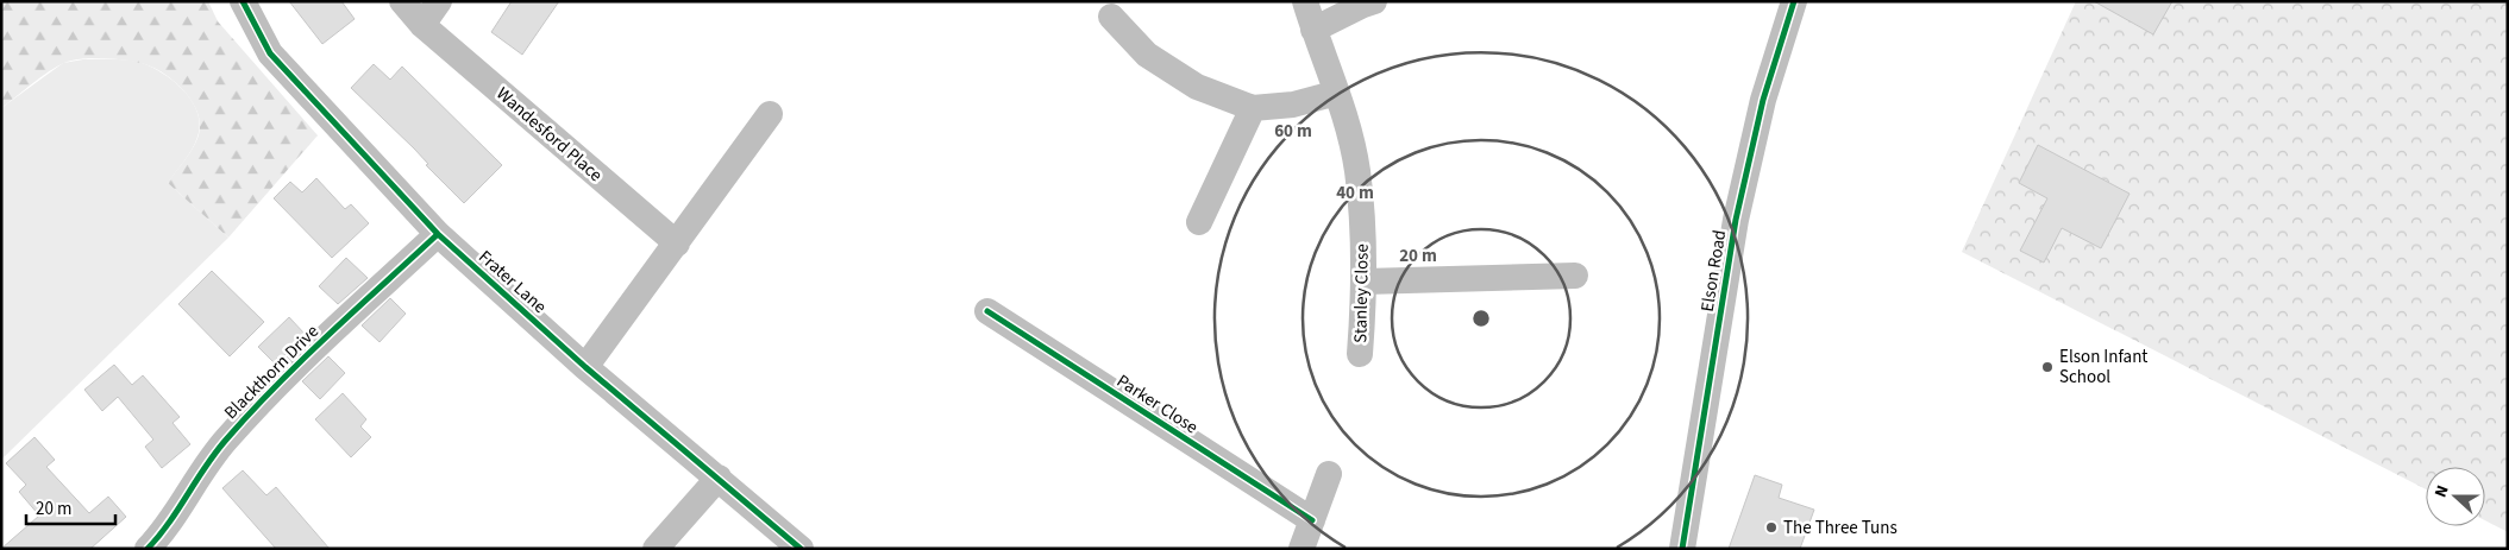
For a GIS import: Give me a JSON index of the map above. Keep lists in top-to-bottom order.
{
  "streets": {
    "street": [
      "Wandesford Place",
      "Elson Road",
      "Frater Lane",
      "Stanley Close",
      "Blackthorn Drive",
      "Parker Close"
    ]
  },
  "crossings": [
    ["Frater Lane", "Blackthorn Drive"]
  ],
  "places": ["Elson Infant School", "The Three Tuns"],
  "scale_bar": "20 m",
  "north": "left",
  "rings": ["60 m", "40 m", "20 m"]
}
